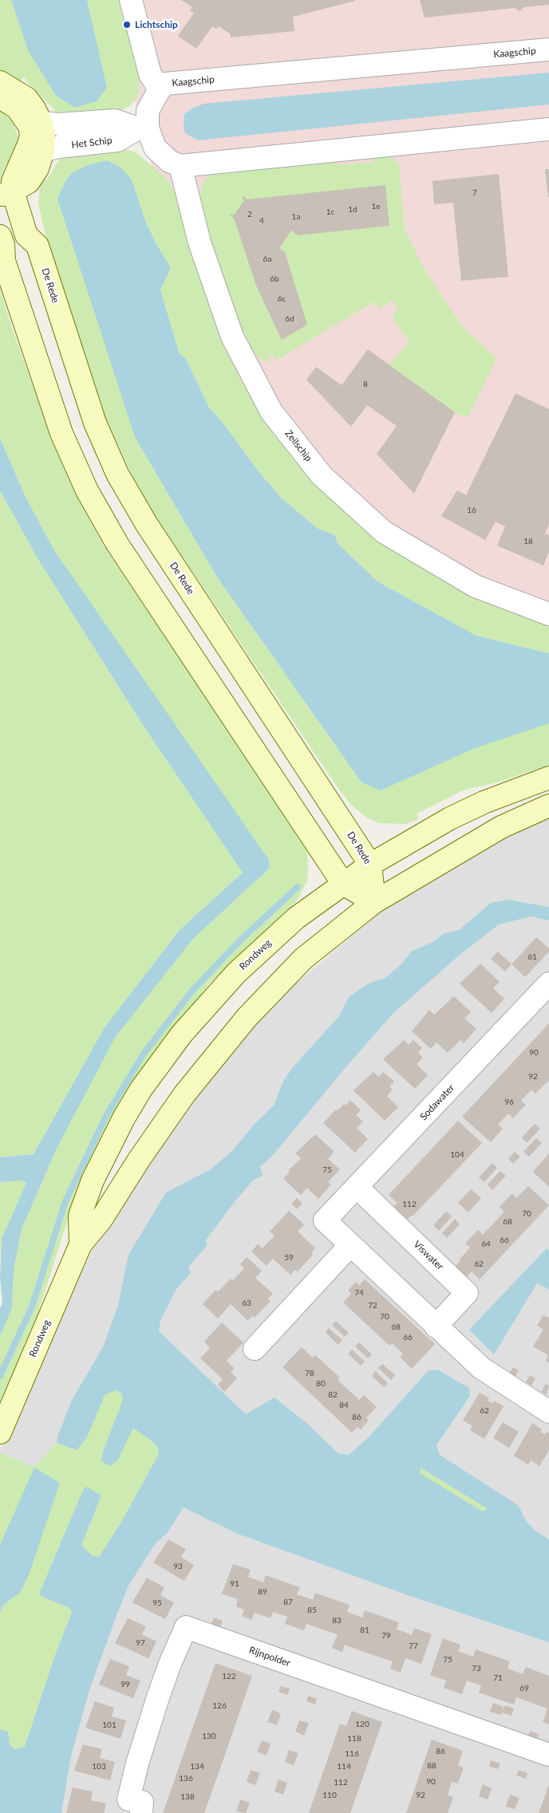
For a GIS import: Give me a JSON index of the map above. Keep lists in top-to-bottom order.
{
  "streets": {
    "main road": ["De Rede", "Rondweg"],
    "street": [
      "Kaagschip",
      "Het Schip",
      "Zeilschip",
      "Sodawater",
      "Viswater",
      "Rijnpolder"
    ]
  },
  "crossings": [
    ["Kaagschip", "Het Schip"],
    ["Kaagschip", "Zeilschip"],
    ["De Rede", "Rondweg"],
    ["Sodawater", "Viswater"]
  ],
  "places": ["Lichtschip"],
  "house_numbers": [
    "7",
    "1e",
    "1d",
    "1c",
    "2",
    "1a",
    "4",
    "6a",
    "6b",
    "6c",
    "6d",
    "8",
    "16",
    "18",
    "61",
    "90",
    "92",
    "96",
    "104",
    "75",
    "112",
    "70",
    "68",
    "66",
    "64",
    "59",
    "62",
    "74",
    "63",
    "72",
    "70",
    "68",
    "66",
    "78",
    "80",
    "82",
    "84",
    "62",
    "86",
    "93",
    "91",
    "89",
    "87",
    "95",
    "85",
    "83",
    "81",
    "79",
    "97",
    "77",
    "75",
    "73",
    "122",
    "71",
    "99",
    "69",
    "126",
    "120",
    "101",
    "130",
    "118",
    "86",
    "116",
    "88",
    "103",
    "134",
    "114",
    "136",
    "90",
    "112",
    "110",
    "92",
    "138"
  ]
}
